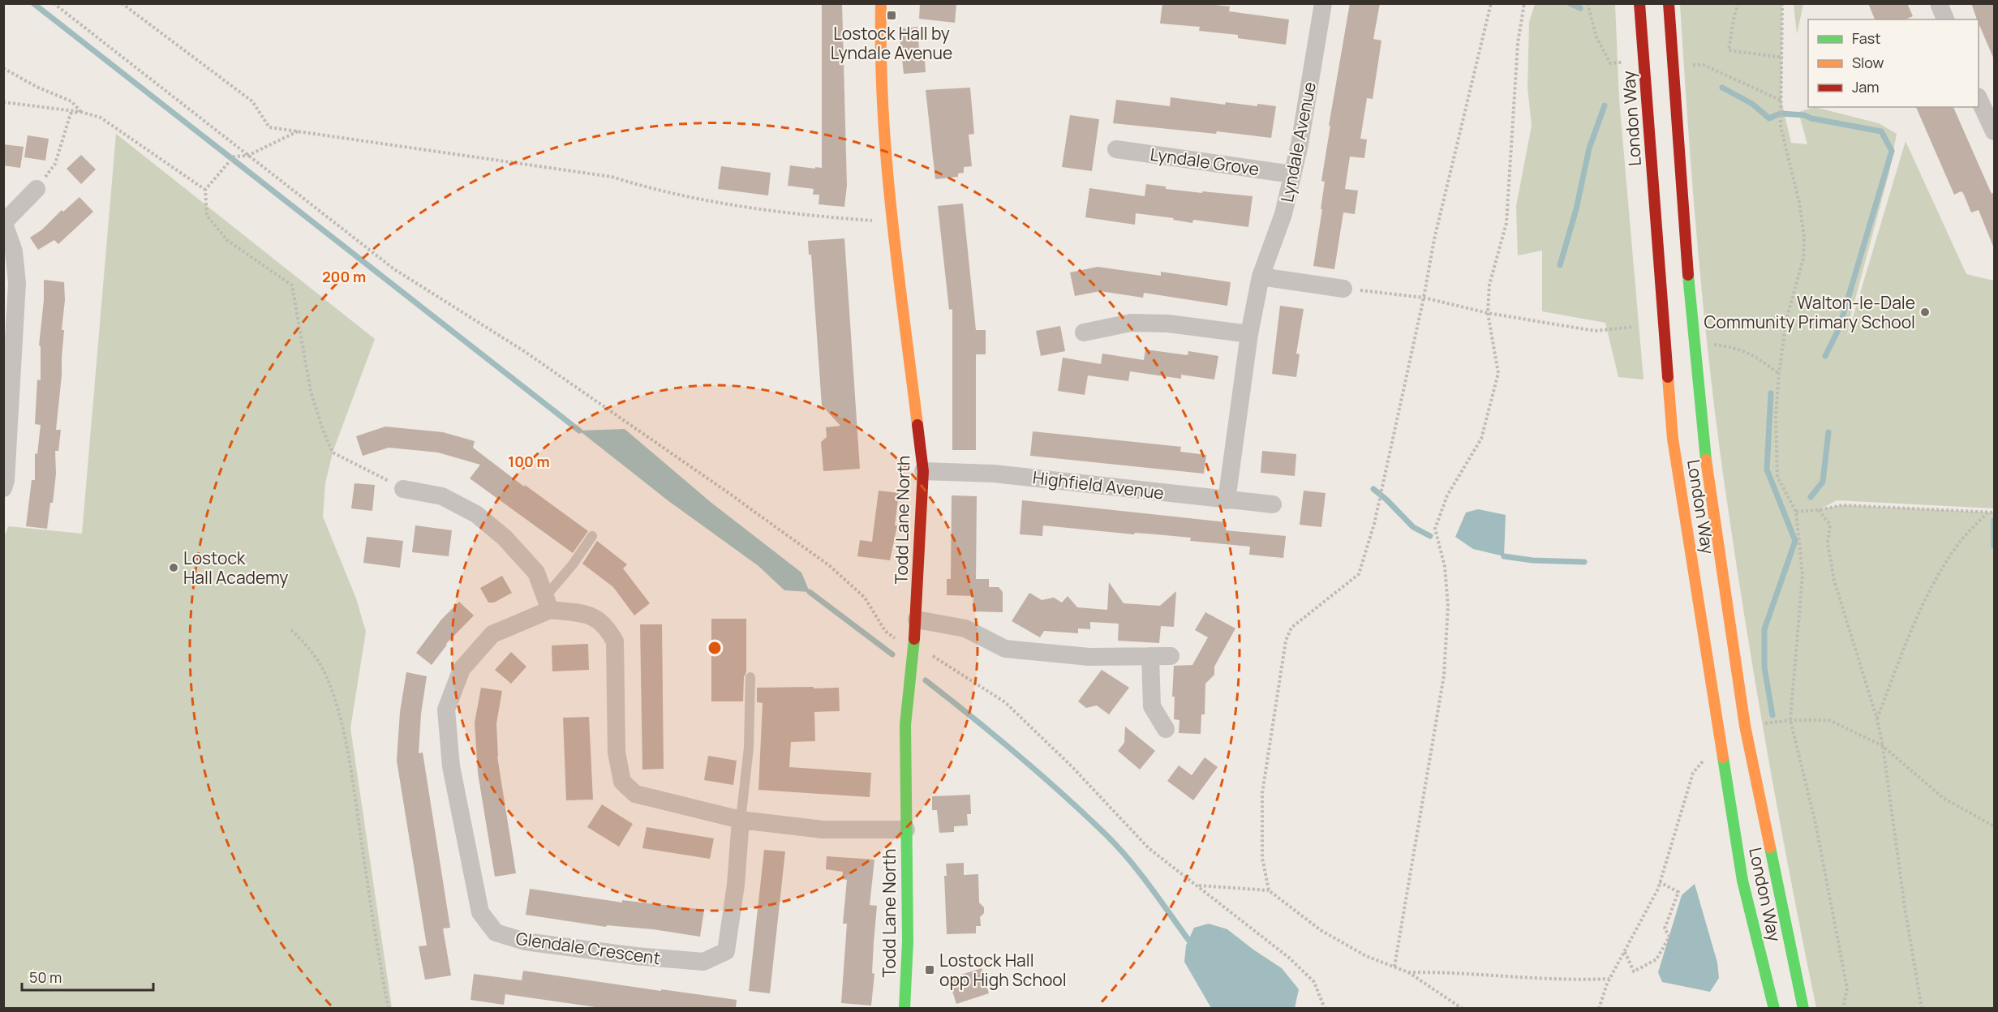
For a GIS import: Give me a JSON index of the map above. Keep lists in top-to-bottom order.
{
  "streets": {
    "main road": ["London Way", "Todd Lane North"],
    "street": [
      "Lyndale Avenue",
      "Lyndale Grove",
      "Highfield Avenue",
      "Glendale Crescent"
    ]
  },
  "crossings": [
    ["Lyndale Avenue", "Lyndale Grove"],
    ["Lyndale Avenue", "Highfield Avenue"],
    ["Highfield Avenue", "Todd Lane North"]
  ],
  "places": {
    "transit": ["Lostock Hall by Lyndale Avenue", "Lostock Hall opp High School"],
    "other": ["Walton-le-Dale Community Primary School", "Lostock Hall Academy"]
  },
  "legend": ["Fast", "Slow", "Jam"],
  "scale_bar": "50 m",
  "rings": ["200 m", "100 m"]
}
